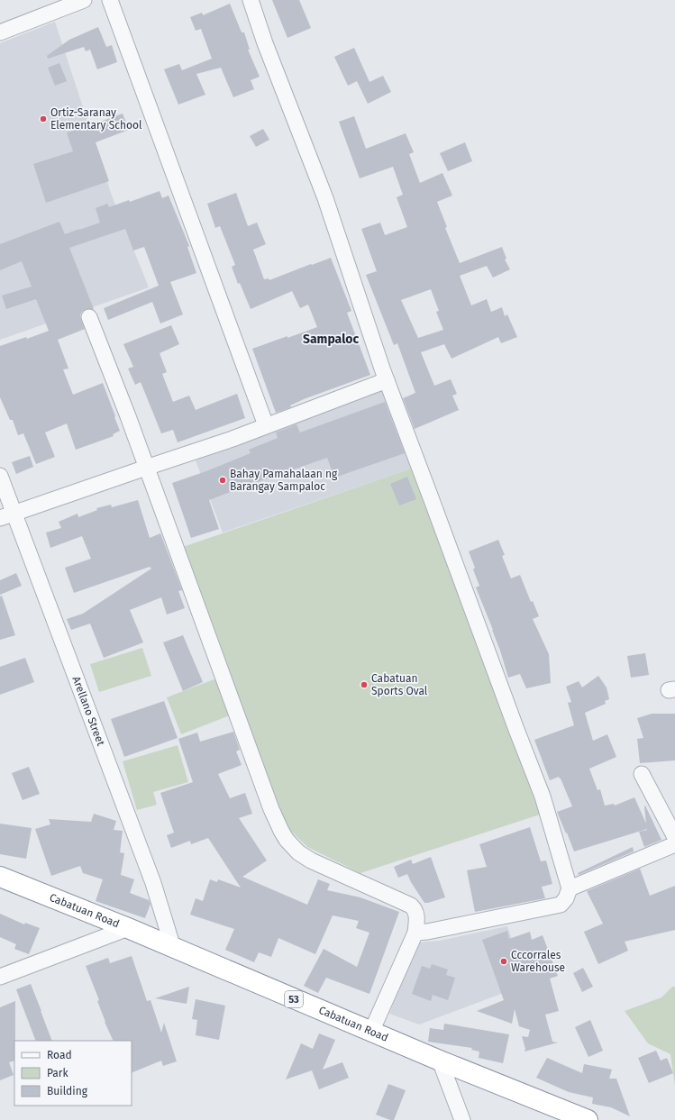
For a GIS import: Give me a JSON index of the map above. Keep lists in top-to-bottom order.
{
  "streets": {
    "highway": ["Cabatuan Road", "53"],
    "street": ["Arellano Street"]
  },
  "crossings": [
    ["Arellano Street", "Cabatuan Road"]
  ],
  "districts": ["Sampaloc"],
  "places": [
    "Ortiz-Saranay Elementary School",
    "Bahay Pamahalaan ng Barangay Sampaloc",
    "Cabatuan Sports Oval",
    "Cccorrales Warehouse"
  ],
  "legend": ["Road", "Park", "Building"]
}
